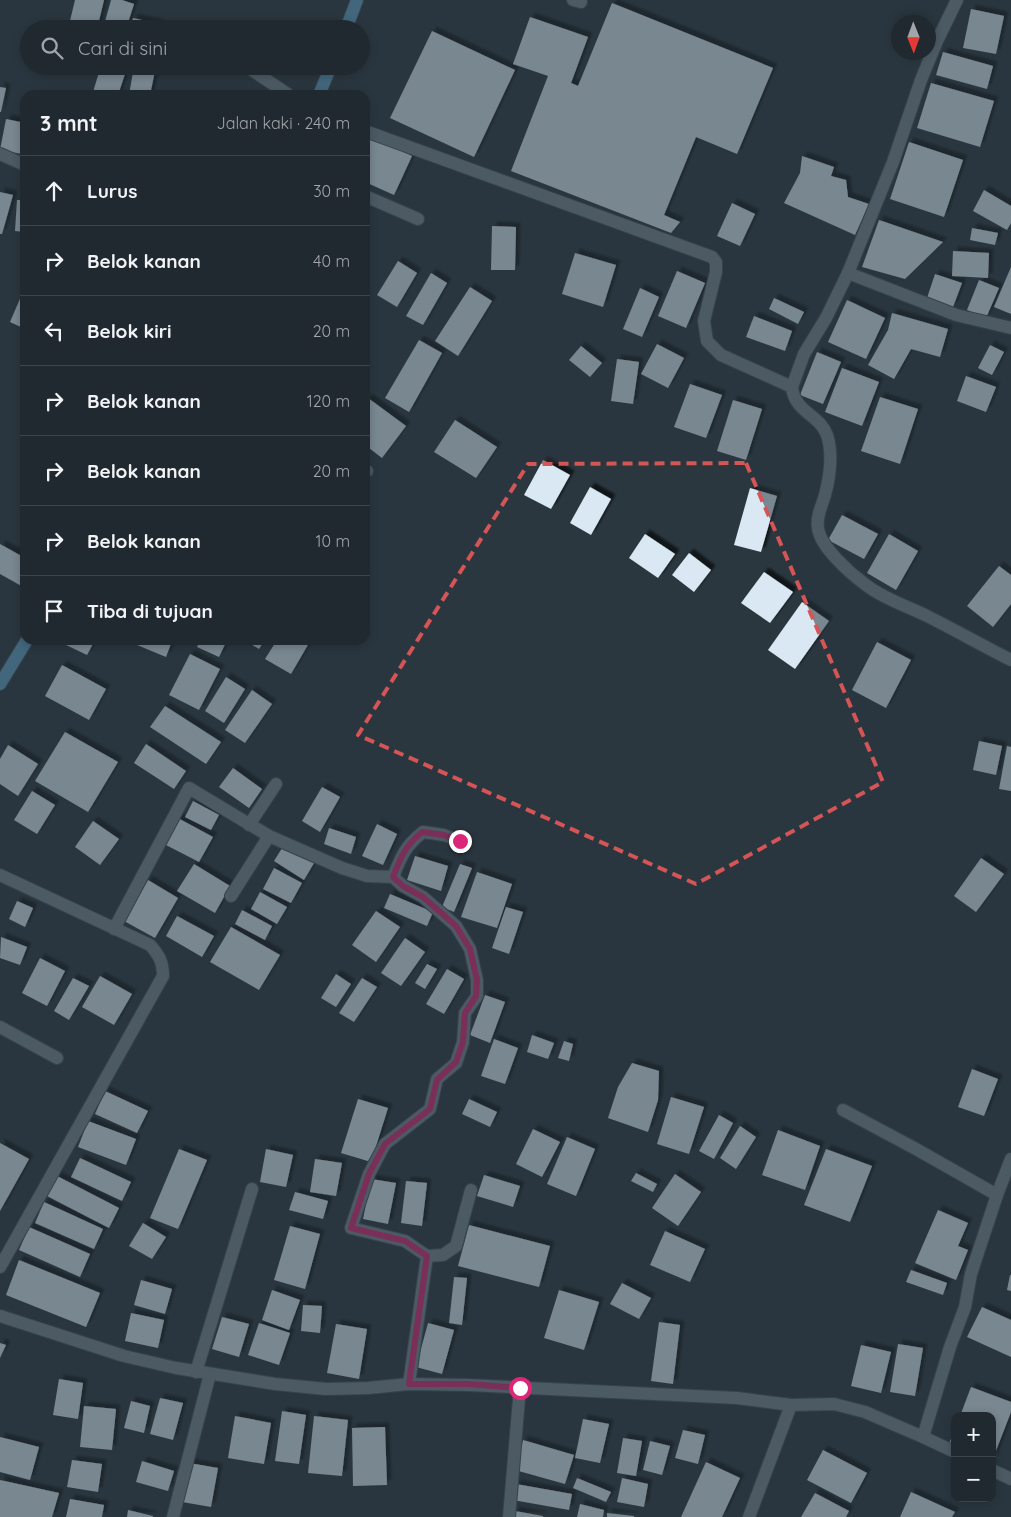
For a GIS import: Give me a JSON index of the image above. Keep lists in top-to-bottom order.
{
  "north": "bottom",
  "page": {
    "search": "Cari di sini",
    "heading": ["3 mnt", "Jalan kaki · 240 m"],
    "list": [
      ["Lurus", "30 m"],
      ["Belok kanan", "40 m"],
      ["Belok kiri", "20 m"],
      ["Belok kanan", "120 m"],
      ["Belok kanan", "20 m"],
      ["Belok kanan", "10 m"],
      "Tiba di tujuan"
    ],
    "map_buttons": ["+", "−"]
  }
}
